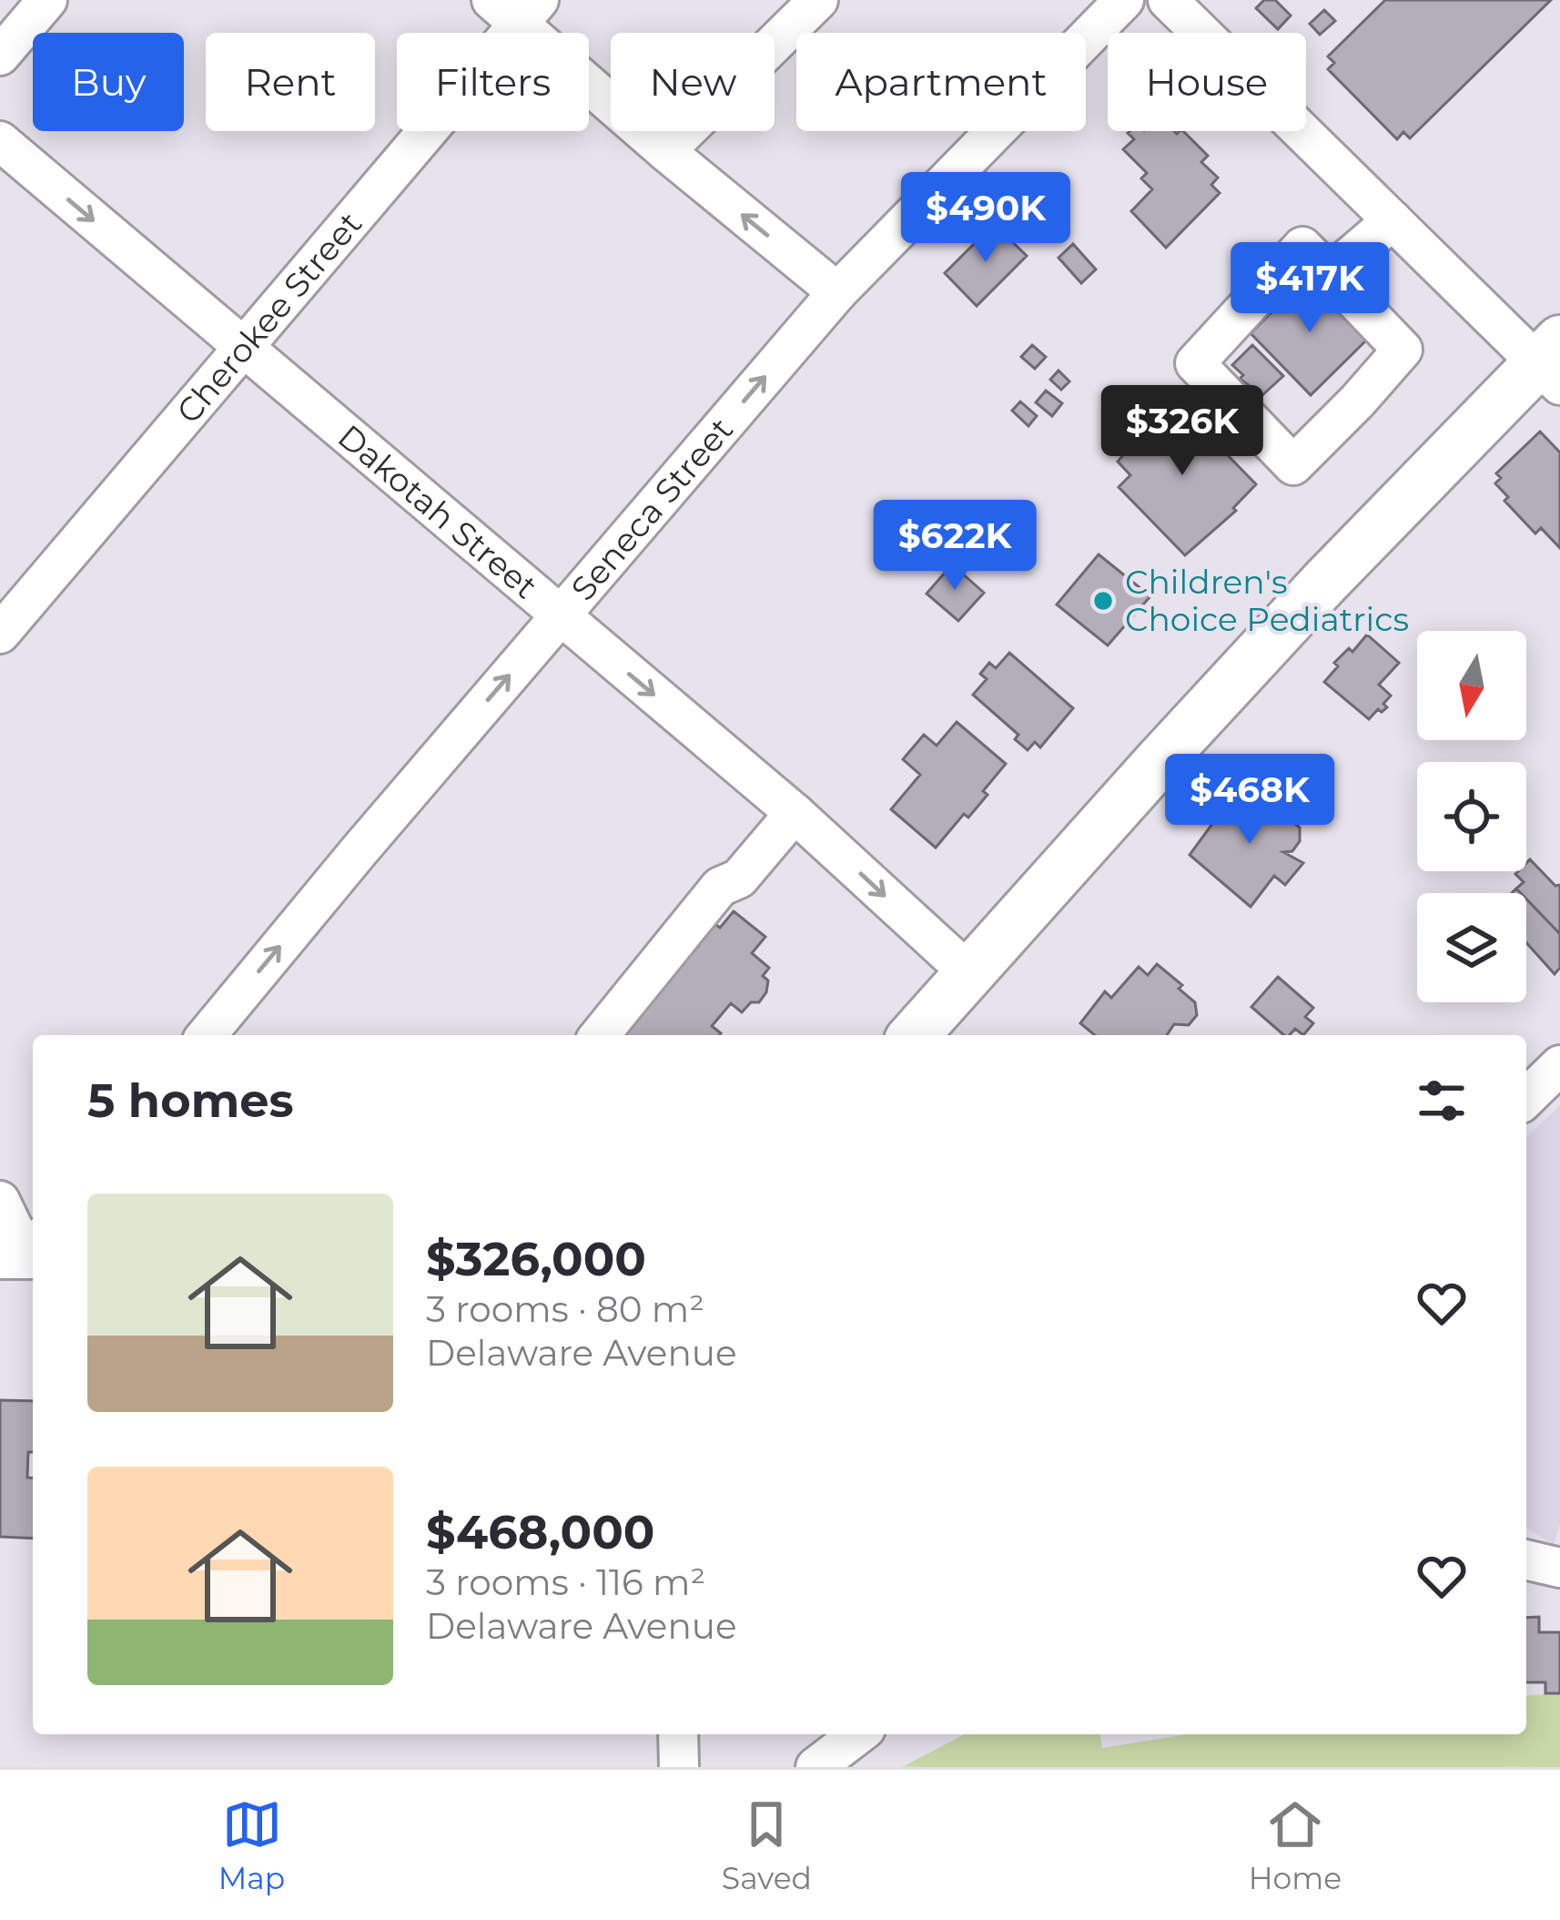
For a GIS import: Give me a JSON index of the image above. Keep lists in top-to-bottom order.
{
  "streets": {
    "street": ["Cherokee Street", "Seneca Street", "Dakotah Street"]
  },
  "crossings": [
    ["Cherokee Street", "Dakotah Street"],
    ["Seneca Street", "Dakotah Street"]
  ],
  "one_way": ["Dakotah Street"],
  "places": ["Children's Choice Pediatrics"],
  "north": "bottom",
  "page": {
    "chip": [
      "Buy",
      "Rent",
      "Filters",
      "New",
      "Apartment",
      "House"
    ],
    "price": [
      "$490K",
      "$417K",
      "$326K",
      "$622K",
      "$468K"
    ],
    "heading": "5 homes",
    "list": [
      {
        "name": "$326,000",
        "note": "3 rooms · 80 m² · Delaware Avenue"
      },
      {
        "name": "$468,000",
        "note": "3 rooms · 116 m² · Delaware Avenue"
      }
    ],
    "tabs": ["Map", "Saved", "Home"]
  }
}
